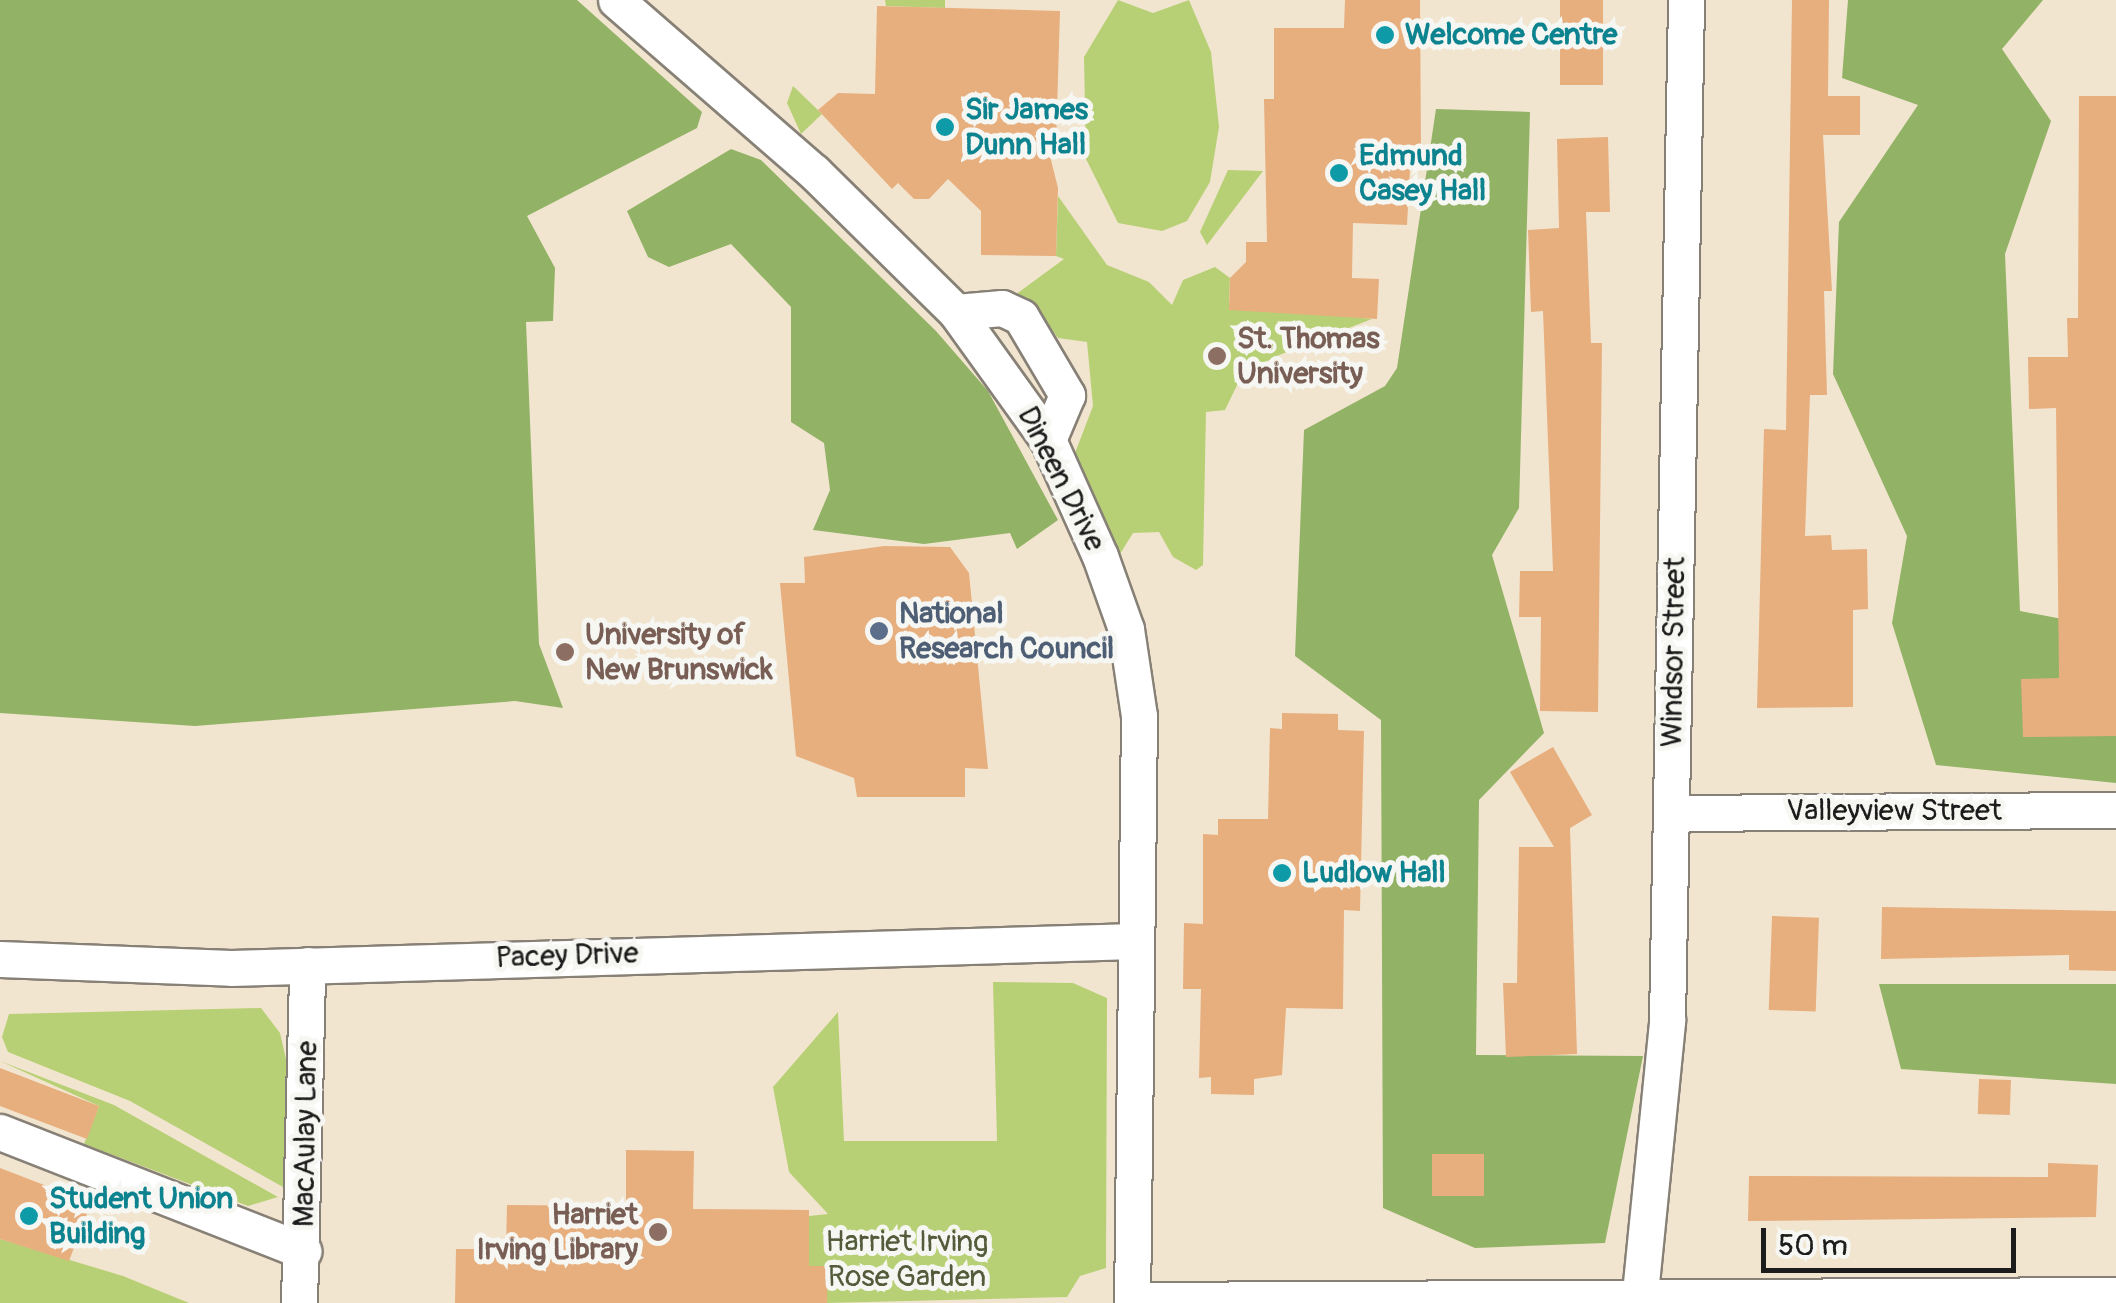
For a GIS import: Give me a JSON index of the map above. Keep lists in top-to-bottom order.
{
  "streets": {
    "street": [
      "Dineen Drive",
      "Windsor Street",
      "Valleyview Street",
      "Pacey Drive",
      "MacAulay Lane"
    ]
  },
  "crossings": [
    ["Dineen Drive", "Pacey Drive"],
    ["Windsor Street", "Valleyview Street"],
    ["Pacey Drive", "MacAulay Lane"]
  ],
  "parks": ["Harriet Irving Rose Garden"],
  "places": [
    "Welcome Centre",
    "Sir James Dunn Hall",
    "Edmund Casey Hall",
    "St. Thomas University",
    "National Research Council",
    "University of New Brunswick",
    "Ludlow Hall",
    "Student Union Building",
    "Harriet Irving Library"
  ],
  "scale_bar": "50 m"
}
